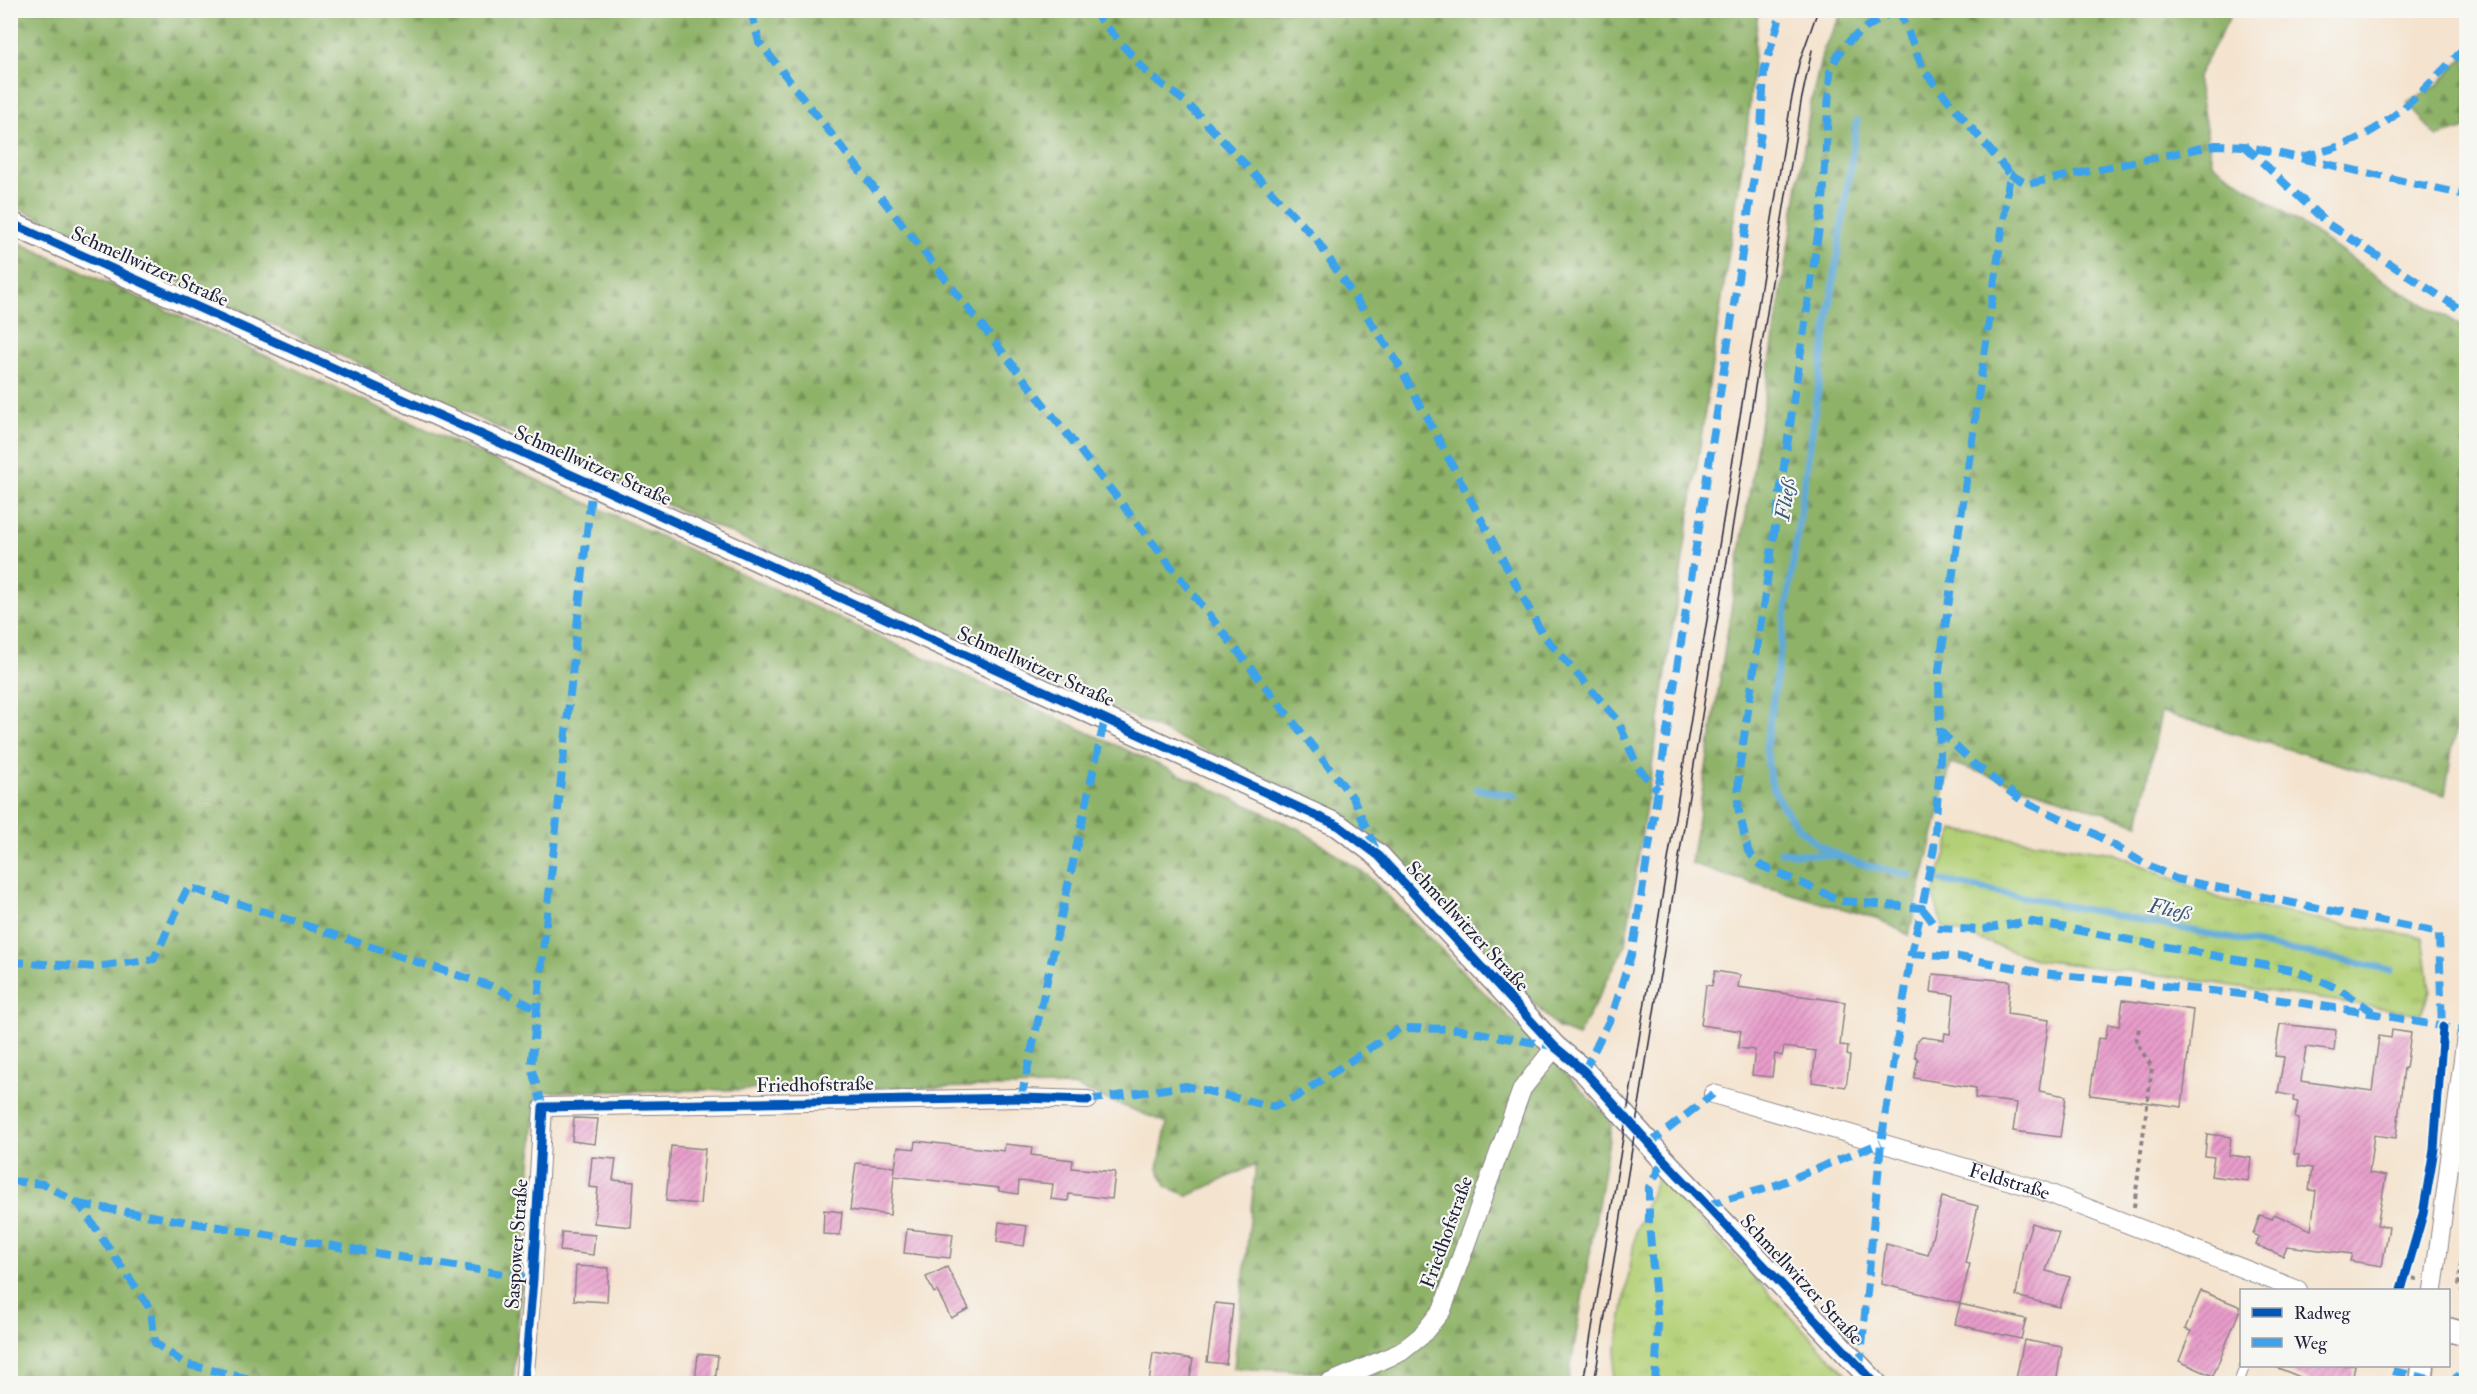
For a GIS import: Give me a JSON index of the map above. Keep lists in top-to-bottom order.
{
  "streets": {
    "street": [
      "Schmellwitzer Straße",
      "Friedhofstraße",
      "Feldstraße",
      "Saspower Straße"
    ]
  },
  "crossings": [
    ["Schmellwitzer Straße", "Friedhofstraße"],
    ["Friedhofstraße", "Saspower Straße"]
  ],
  "water": ["Fließ"],
  "legend": ["Radweg", "Weg"]
}
